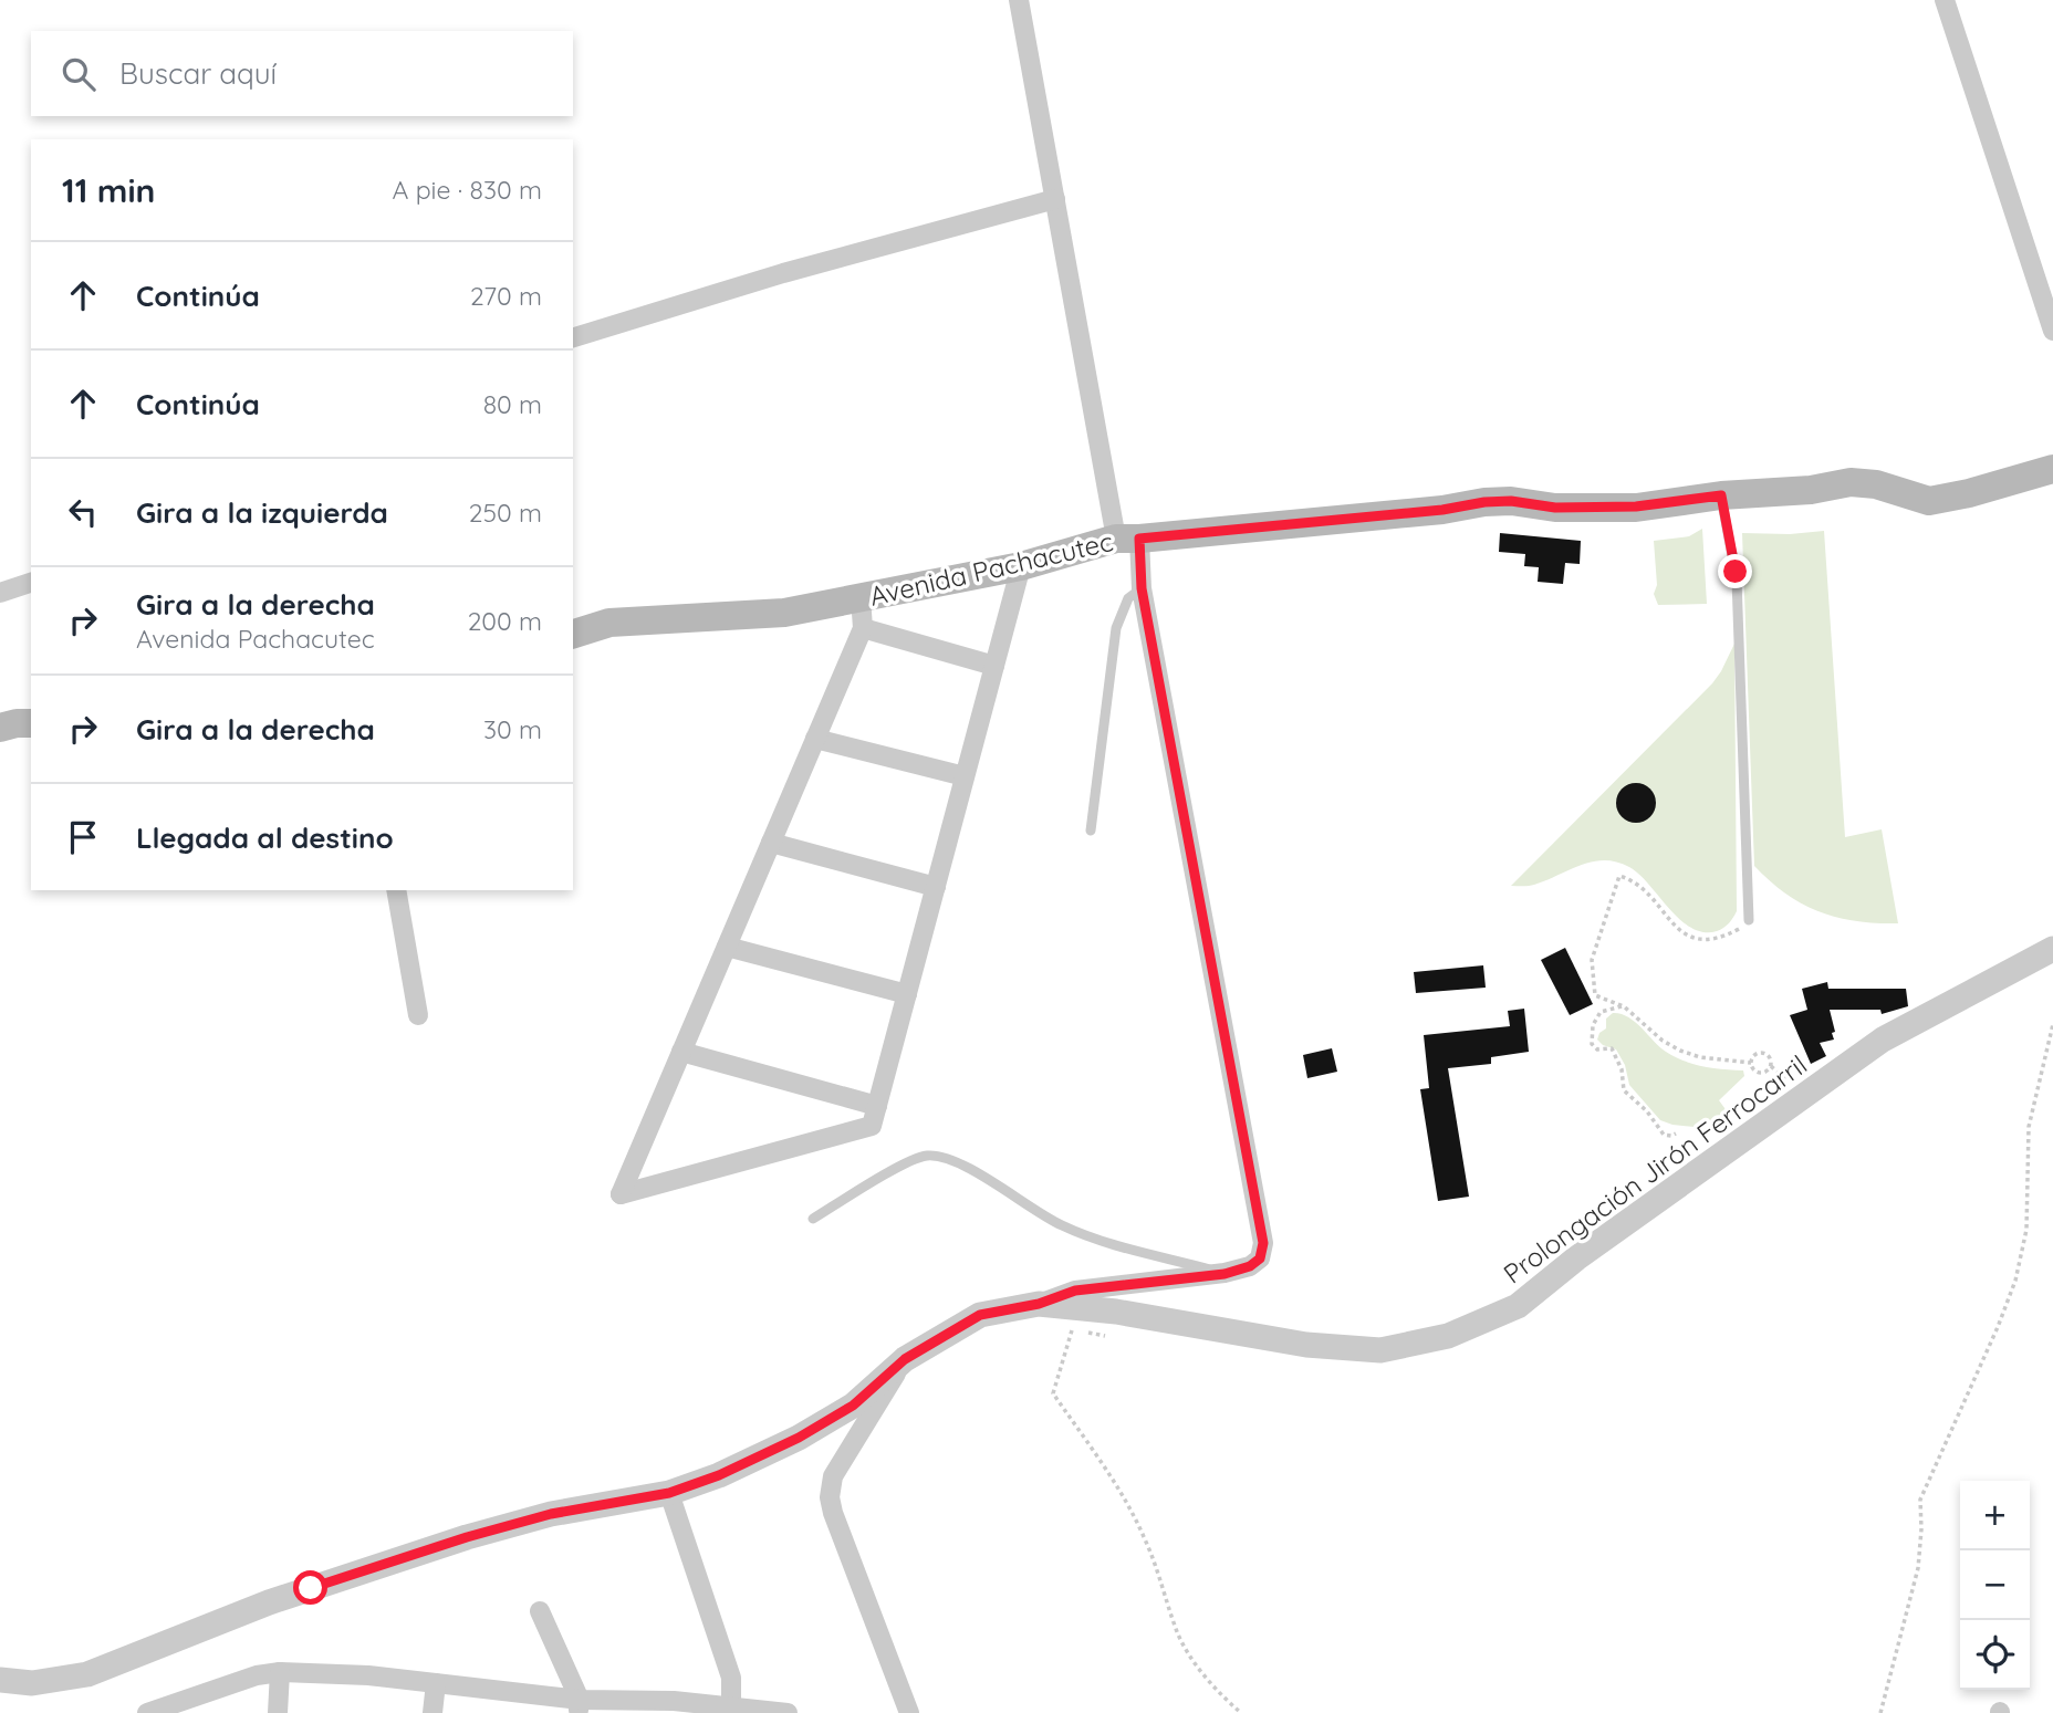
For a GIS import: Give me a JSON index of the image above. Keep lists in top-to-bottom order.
{
  "streets": {
    "main road": ["Avenida Pachacutec"],
    "street": ["Prolongación Jirón Ferrocarril"]
  },
  "page": {
    "search": "Buscar aquí",
    "heading": ["11 min", "A pie · 830 m"],
    "list": [
      ["Continúa", "270 m"],
      ["Continúa", "80 m"],
      ["Gira a la izquierda", "250 m"],
      ["Gira a la derecha", "Avenida Pachacutec", "200 m"],
      ["Gira a la derecha", "30 m"],
      "Llegada al destino"
    ],
    "map_buttons": ["+", "−"]
  }
}
